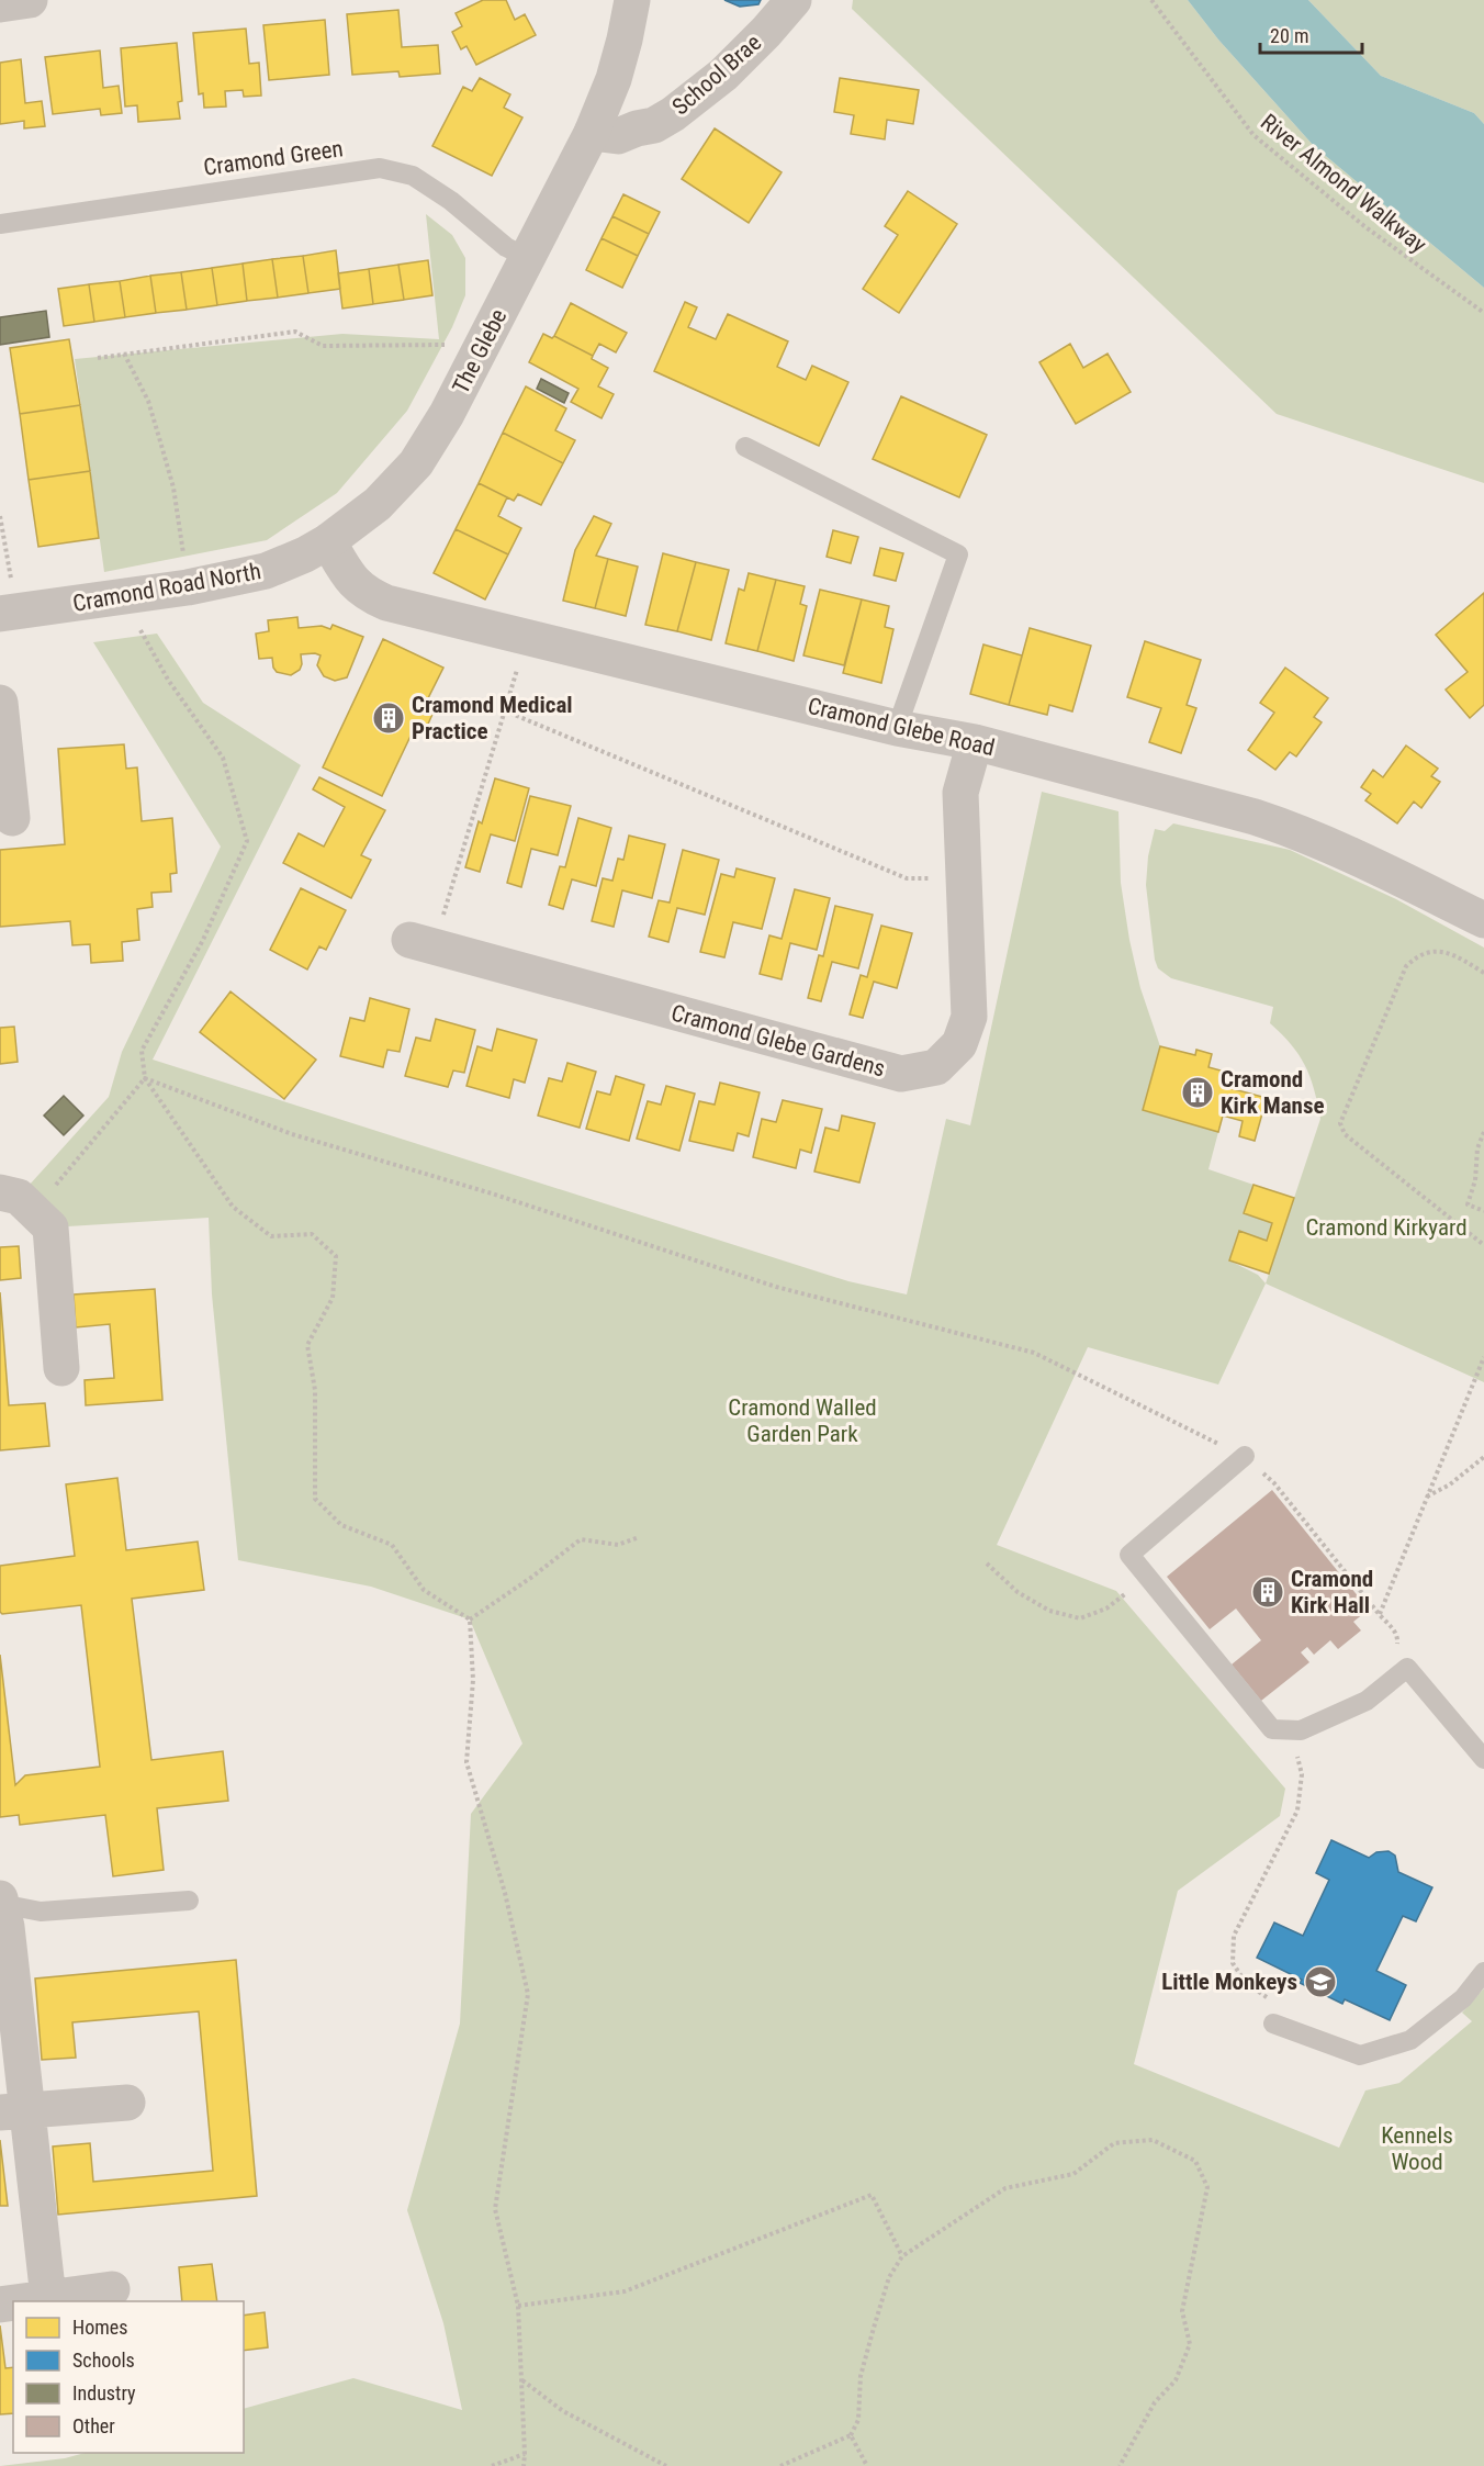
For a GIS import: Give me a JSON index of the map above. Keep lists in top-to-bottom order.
{
  "streets": {
    "street": [
      "School Brae",
      "The Glebe",
      "Cramond Road North",
      "Cramond Glebe Road",
      "Cramond Glebe Gardens"
    ],
    "lane": ["Cramond Green"],
    "path": ["River Almond Walkway"]
  },
  "crossings": [
    ["School Brae", "The Glebe"],
    ["Cramond Green", "The Glebe"],
    ["The Glebe", "Cramond Road North"],
    ["The Glebe", "Cramond Glebe Road"],
    ["Cramond Road North", "Cramond Glebe Road"],
    ["Cramond Glebe Road", "Cramond Glebe Gardens"]
  ],
  "parks": ["Cramond Kirkyard", "Cramond Walled Garden Park", "Kennels Wood"],
  "places": {
    "building": ["Cramond Medical Practice", "Cramond Kirk Manse", "Cramond Kirk Hall"],
    "school or university": ["Little Monkeys"]
  },
  "legend": [
    "Homes",
    "Schools",
    "Industry",
    "Other"
  ],
  "scale_bar": "20 m"
}
